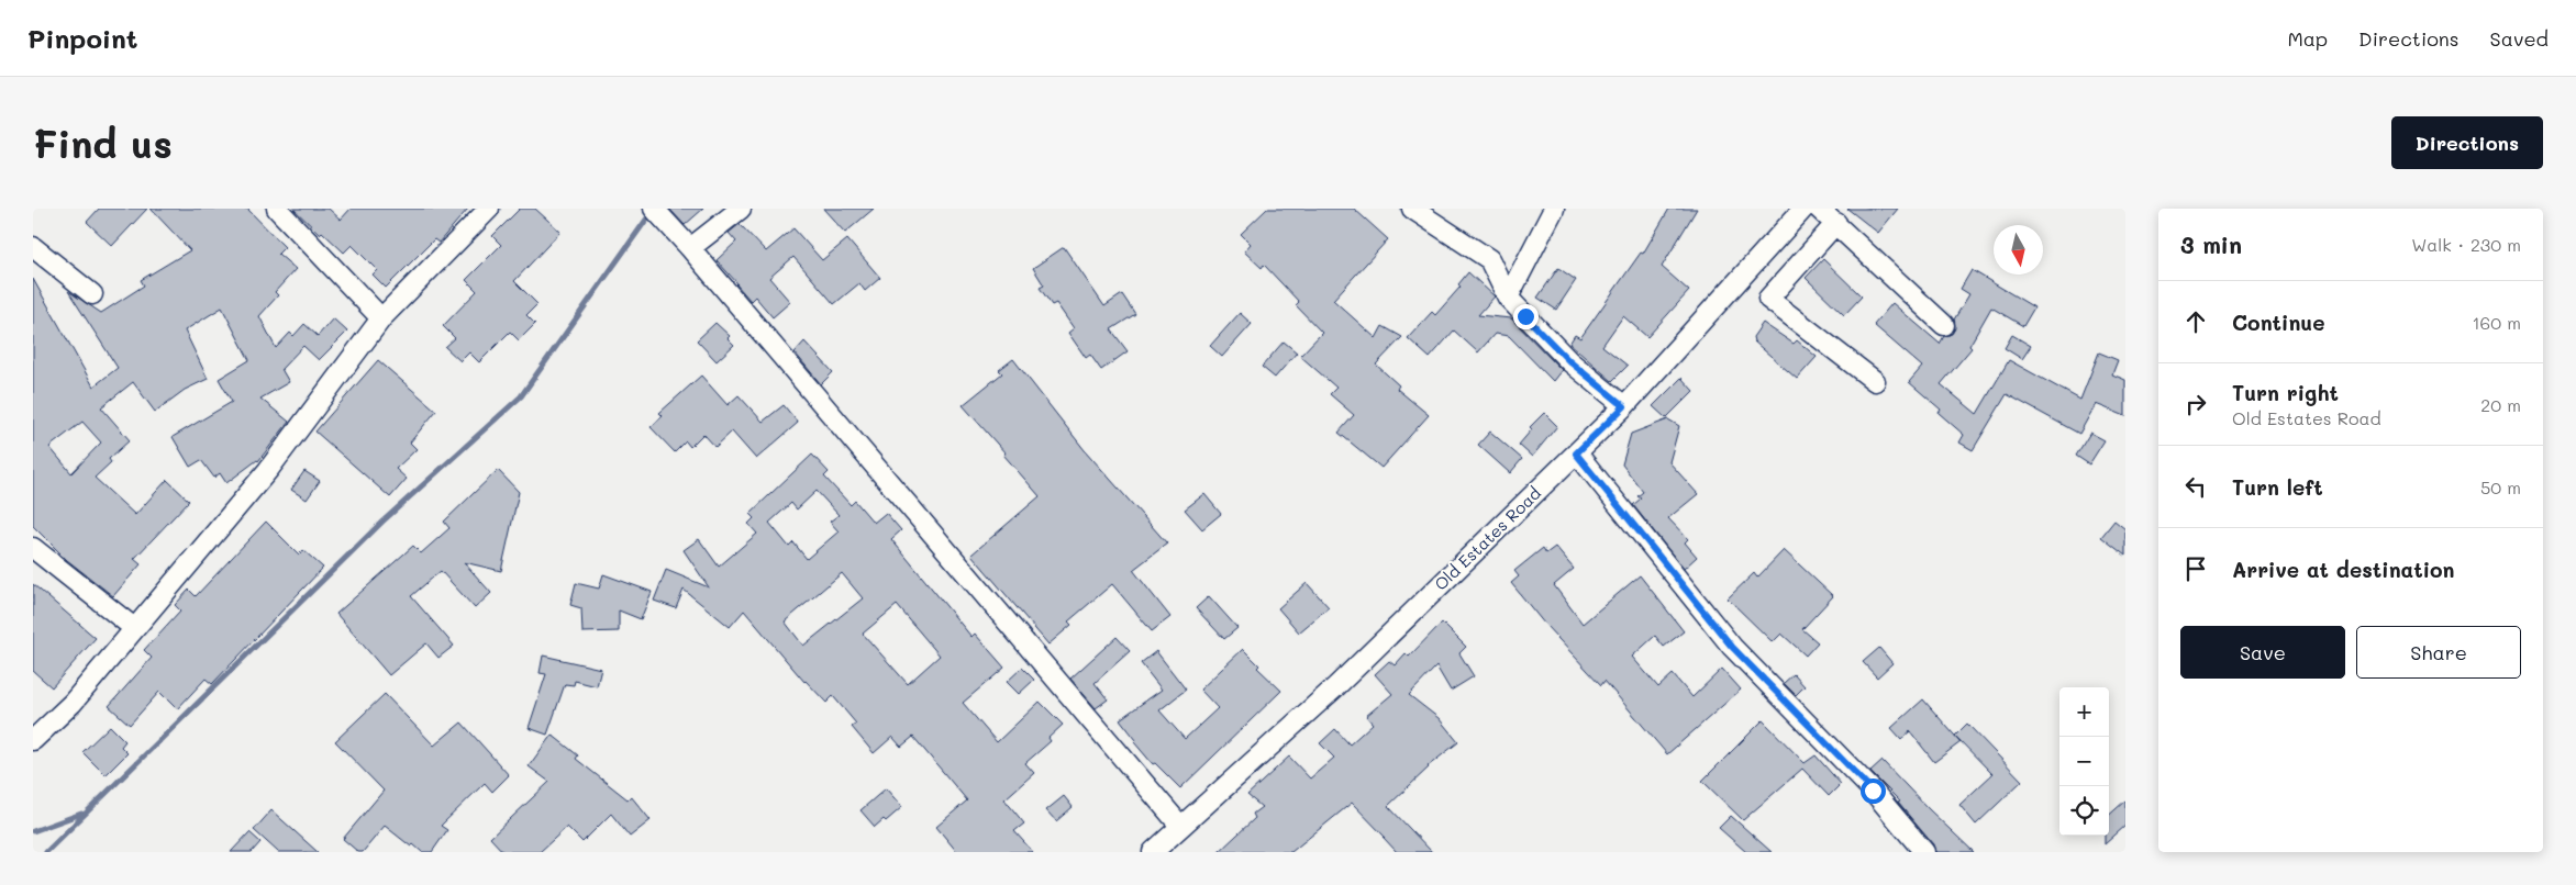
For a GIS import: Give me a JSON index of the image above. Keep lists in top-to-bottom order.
{
  "streets": {
    "street": ["Old Estates Road"]
  },
  "north": "bottom",
  "page": {
    "header": "Pinpoint",
    "nav": ["Map", "Directions", "Saved"],
    "buttons": [
      "Directions",
      ["Save", "Share"]
    ],
    "title": "Find us",
    "heading": ["3 min", "Walk · 230 m"],
    "list": [
      ["Continue", "160 m"],
      ["Turn right", "Old Estates Road", "20 m"],
      ["Turn left", "50 m"],
      "Arrive at destination"
    ],
    "map_buttons": ["+", "−"]
  }
}
